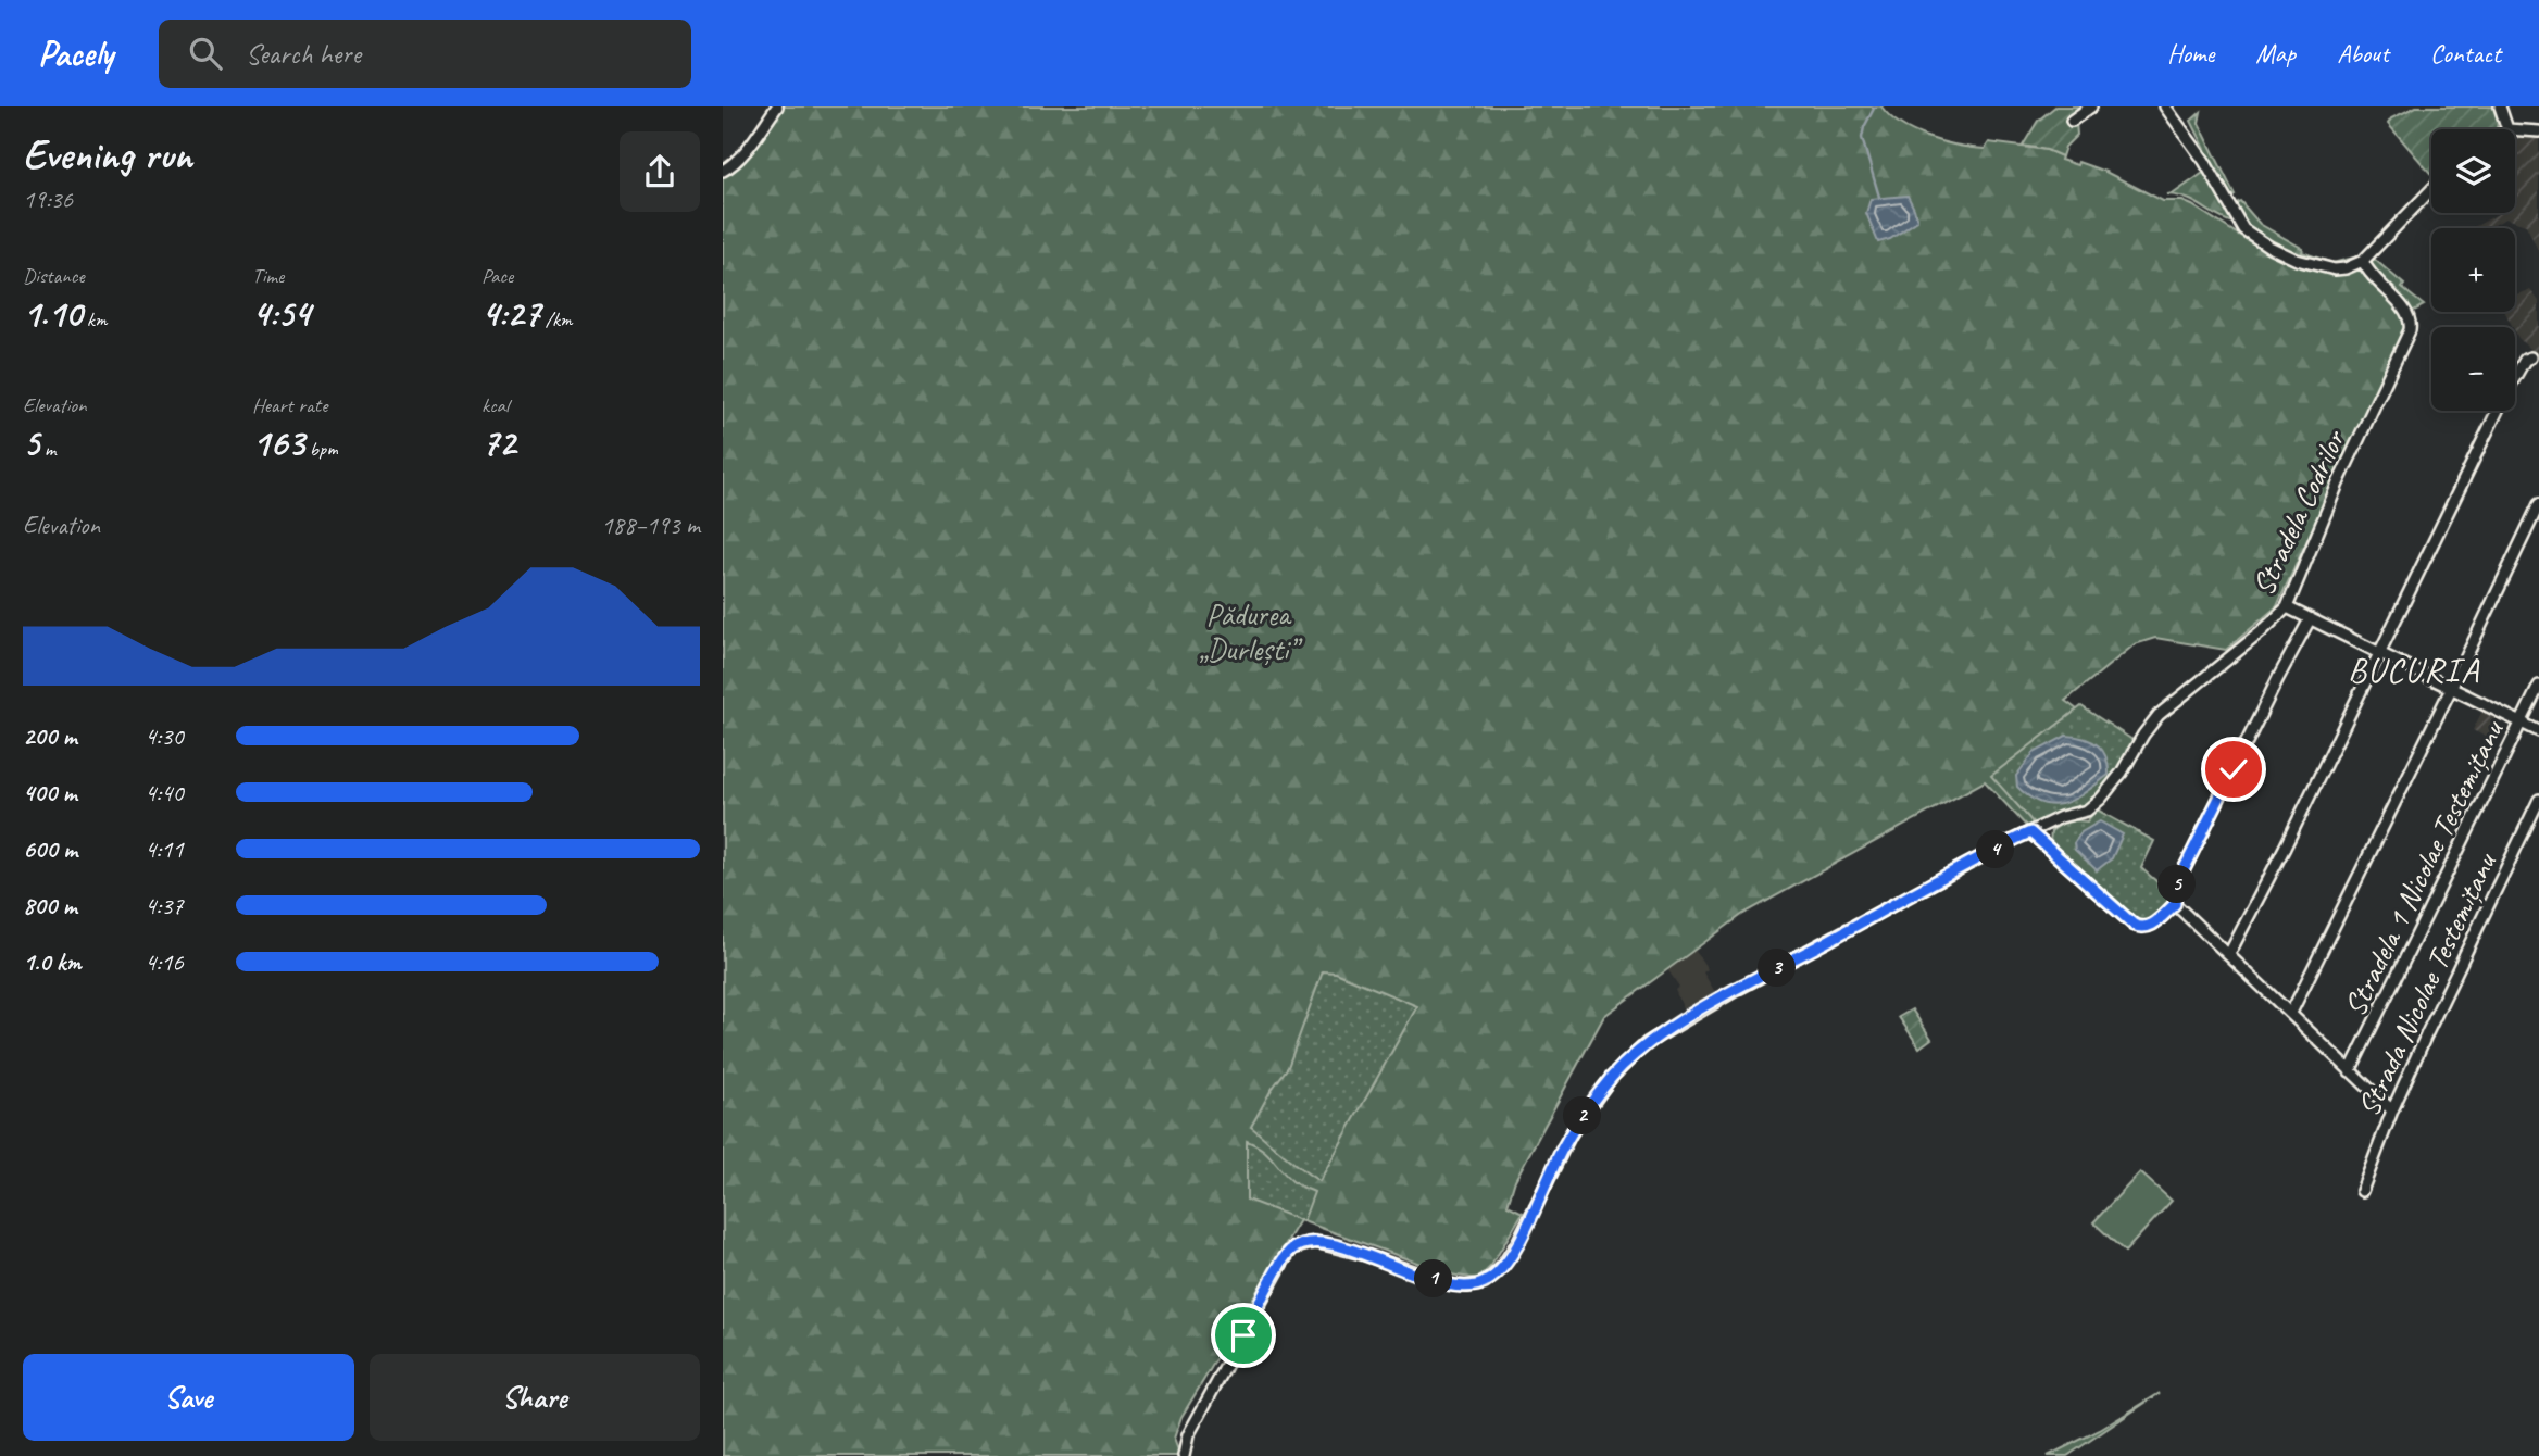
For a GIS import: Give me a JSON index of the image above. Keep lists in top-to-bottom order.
{
  "streets": {
    "street": ["Stradela Codrilor", "Stradela 1 Nicolae Testemițanu", "Strada Nicolae Testemițanu"]
  },
  "districts": ["BUCURIA"],
  "parks": ["Pădurea „Durlești”"],
  "page": {
    "header": "Pacely",
    "search": "Search here",
    "nav": [
      "Home",
      "Map",
      "About",
      "Contact"
    ],
    "heading": ["Evening run", "19:36"],
    "map_buttons": ["+", "−"],
    "stats": [
      ["Distance", "1.10 km"],
      ["Time", "4:54"],
      ["Pace", "4:27 /km"],
      ["Elevation", "5 m"],
      ["Heart rate", "163 bpm"],
      ["kcal", "72"]
    ],
    "chart": ["Elevation", "188–193 m"],
    "list": [
      {
        "name": "200 m",
        "note": "4:30"
      },
      {
        "name": "400 m",
        "note": "4:40"
      },
      {
        "name": "600 m",
        "note": "4:11"
      },
      {
        "name": "800 m",
        "note": "4:37"
      },
      {
        "name": "1.0 km",
        "note": "4:16"
      }
    ],
    "pins": [
      "4",
      "5",
      "3",
      "2",
      "1"
    ],
    "buttons": ["Save", "Share"]
  }
}
